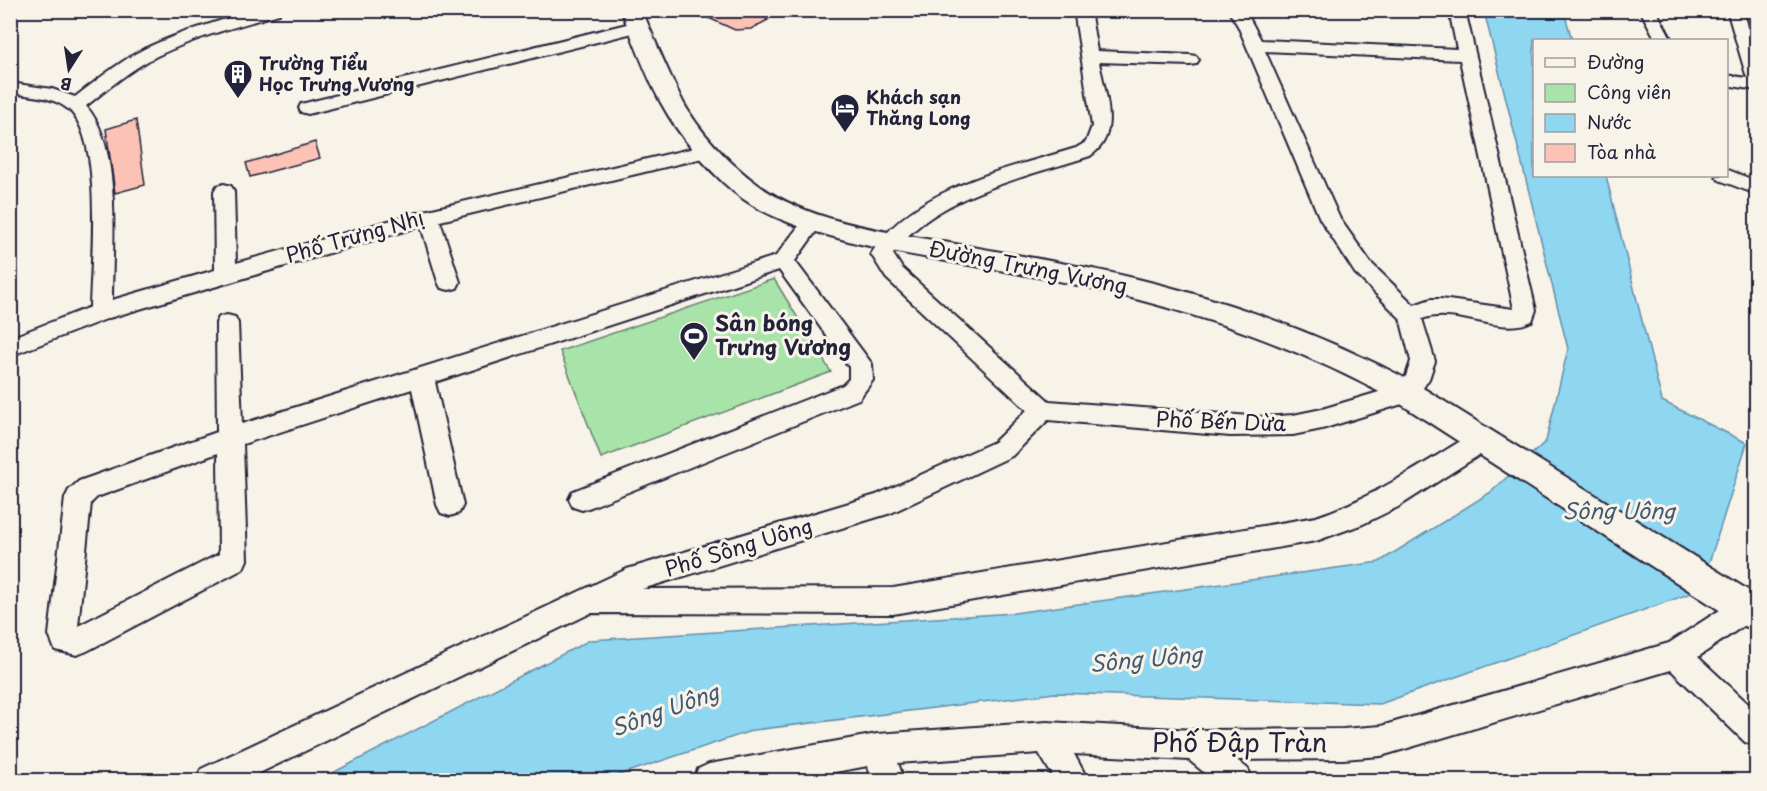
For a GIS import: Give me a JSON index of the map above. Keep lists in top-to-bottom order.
{
  "streets": {
    "main road": ["Đường Trưng Vương"],
    "street": [
      "Phố Trưng Nhị",
      "Phố Bến Dừa",
      "Phố Sông Uông",
      "Phố Đập Tràn"
    ]
  },
  "crossings": [
    ["Phố Trưng Nhị", "Đường Trưng Vương"],
    ["Đường Trưng Vương", "Phố Bến Dừa"],
    ["Đường Trưng Vương", "Phố Đập Tràn"],
    ["Phố Bến Dừa", "Phố Sông Uông"]
  ],
  "water": ["Sông Uông"],
  "places": {
    "building": ["Trường Tiểu Học Trưng Vương"],
    "hotel": ["Khách sạn Thăng Long"],
    "sports": ["Sân bóng Trưng Vương"]
  },
  "legend": [
    "Đường",
    "Công viên",
    "Nước",
    "Tòa nhà"
  ],
  "north": "bottom"
}
